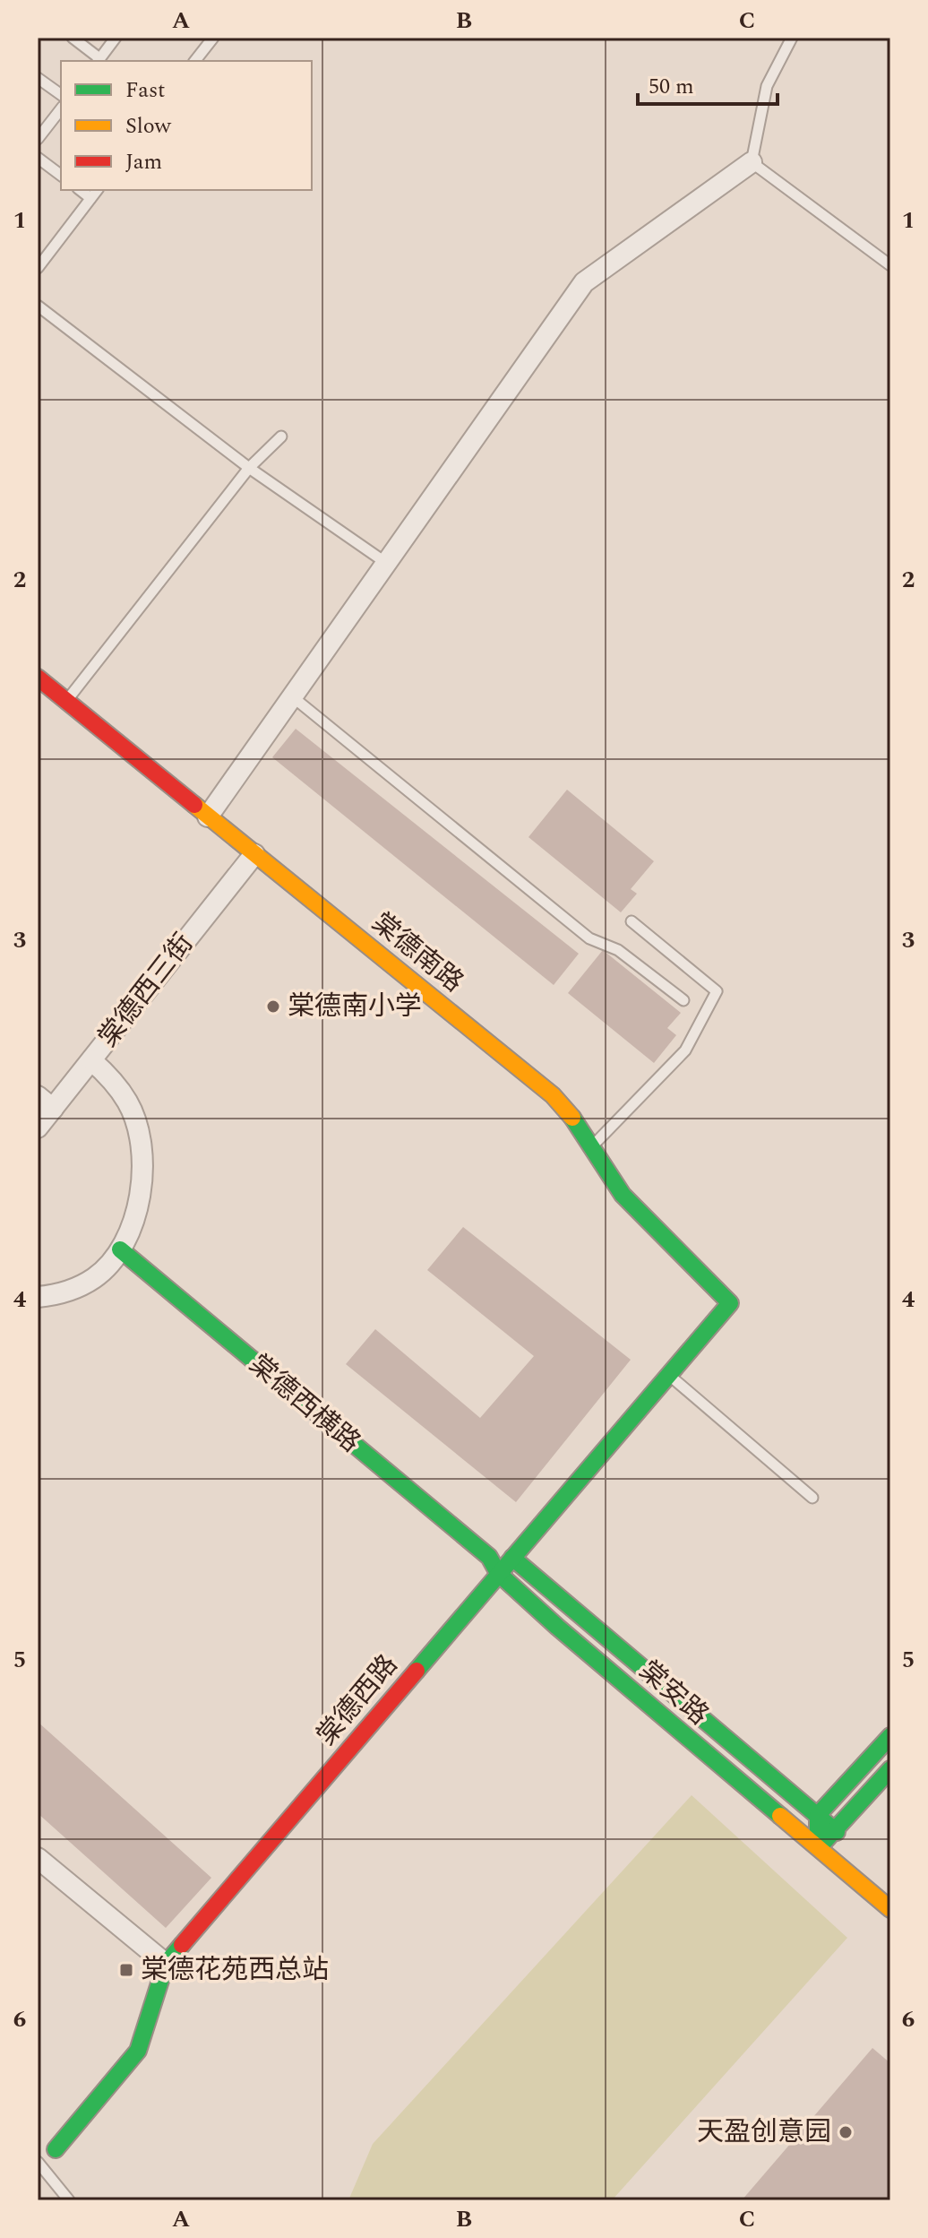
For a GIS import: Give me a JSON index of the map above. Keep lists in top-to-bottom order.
{
  "streets": {
    "street": [
      "棠德南路",
      "棠德西三街",
      "棠德西横路",
      "棠安路",
      "棠德西路"
    ]
  },
  "crossings": [
    ["棠德南路", "棠德西三街"],
    ["棠德西横路", "棠安路"],
    ["棠德西横路", "棠德西路"],
    ["棠安路", "棠德西路"]
  ],
  "places": {
    "other": ["棠德南小学", "天盈创意园"],
    "transit": ["棠德花苑西总站"]
  },
  "legend": ["Fast", "Slow", "Jam"],
  "scale_bar": "50 m",
  "grid": {
    "columns": ["A", "B", "C"],
    "rows": [
      "1",
      "2",
      "3",
      "4",
      "5",
      "6"
    ]
  }
}
